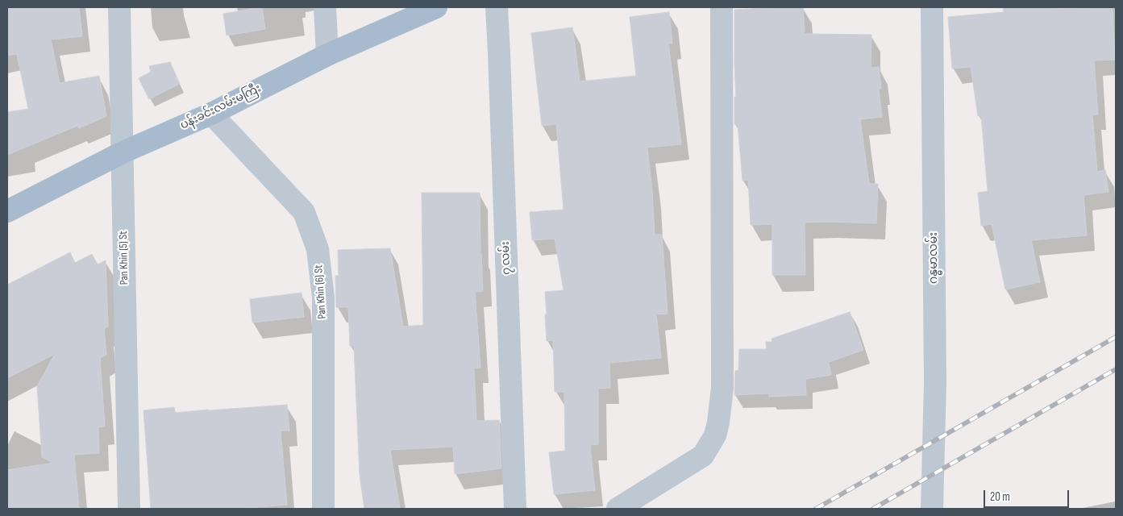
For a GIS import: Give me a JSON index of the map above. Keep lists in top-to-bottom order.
{
  "streets": {
    "main road": ["ပန်းခင်းလမ်းမကြီး"],
    "street": [
      "Pan Khin (5) St",
      "၇ လမ်း",
      "ဂန္ဓမာလမ်း",
      "Pan Khin (6) St"
    ]
  },
  "crossings": [
    ["ပန်းခင်းလမ်းမကြီး", "Pan Khin (5) St"],
    ["ပန်းခင်းလမ်းမကြီး", "Pan Khin (6) St"]
  ],
  "scale_bar": "20 m"
}
